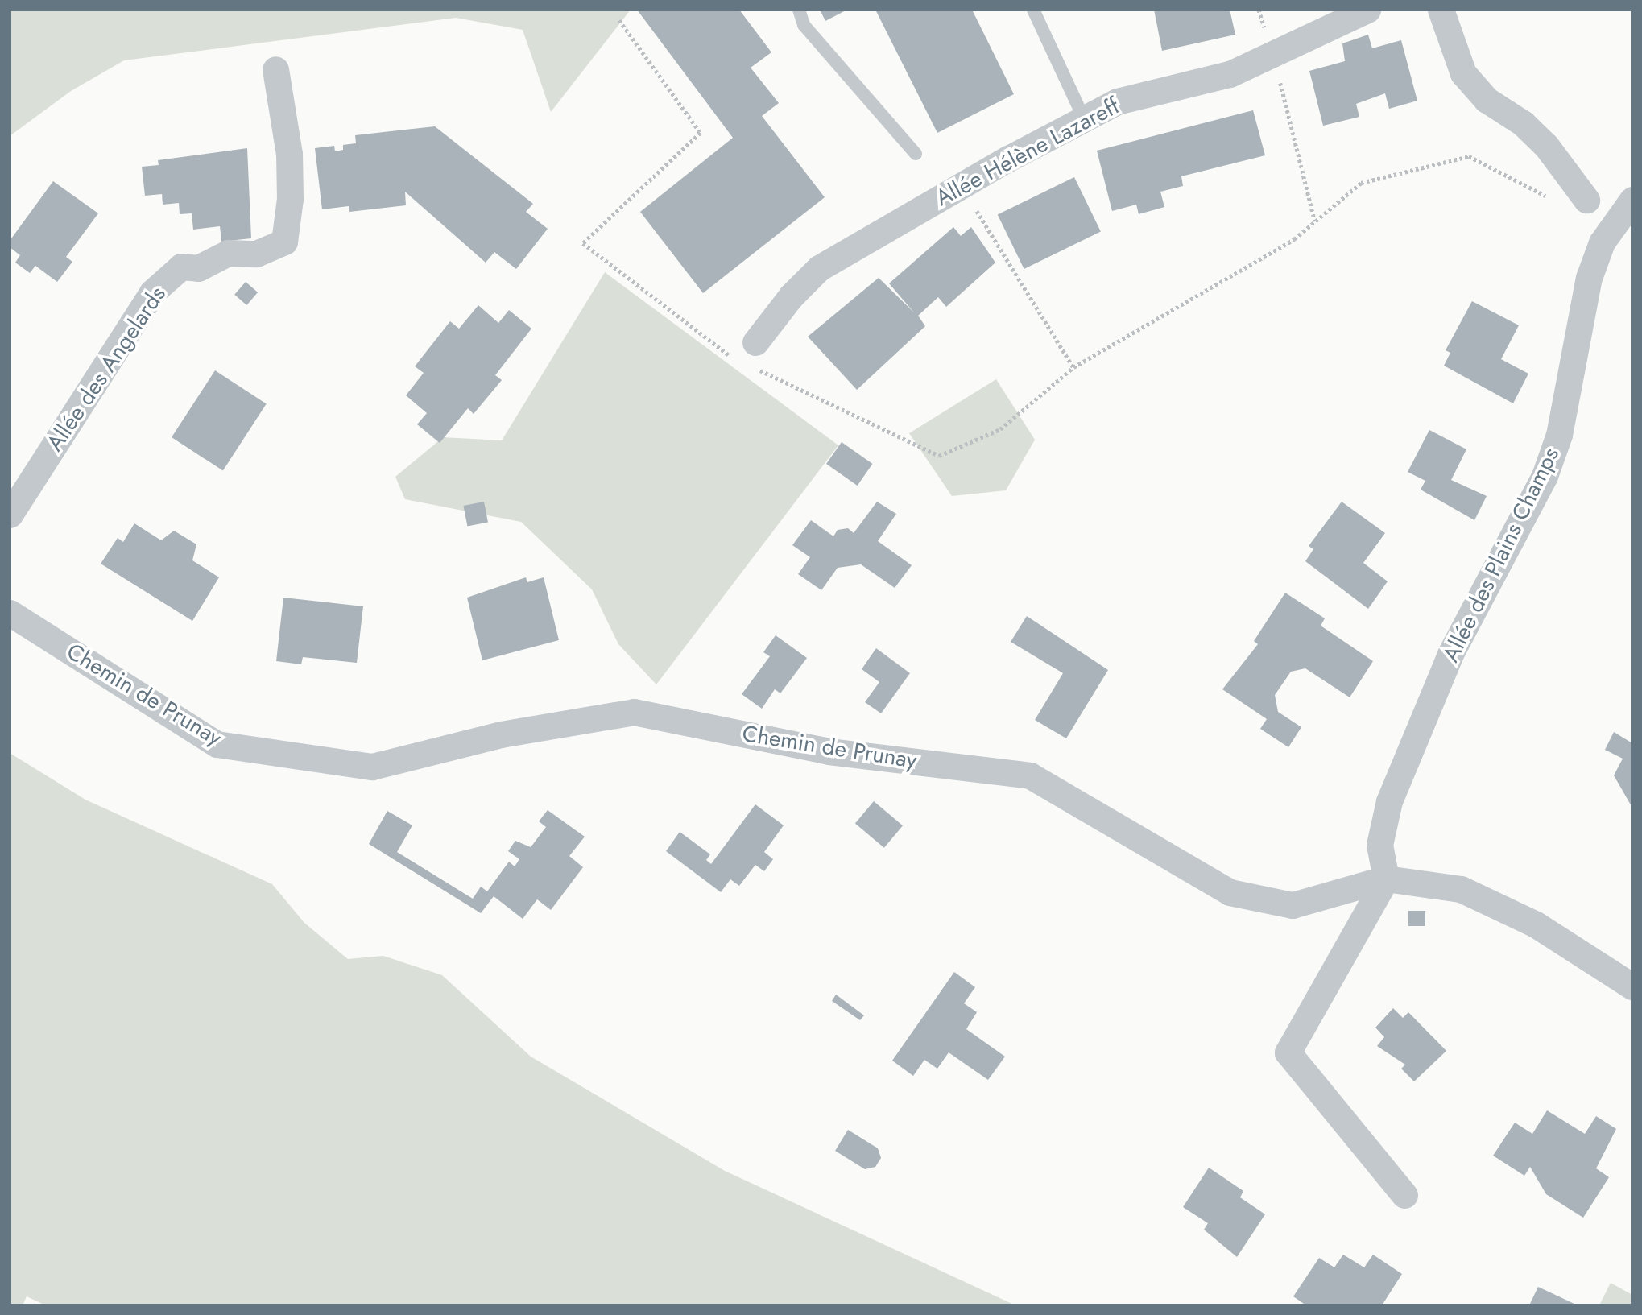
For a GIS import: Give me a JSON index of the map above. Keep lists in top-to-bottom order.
{
  "streets": {
    "street": [
      "Allée Hélène Lazareff",
      "Allée des Angelards",
      "Allée des Plains Champs",
      "Chemin de Prunay"
    ]
  },
  "crossings": [
    ["Allée des Plains Champs", "Chemin de Prunay"]
  ]
}
